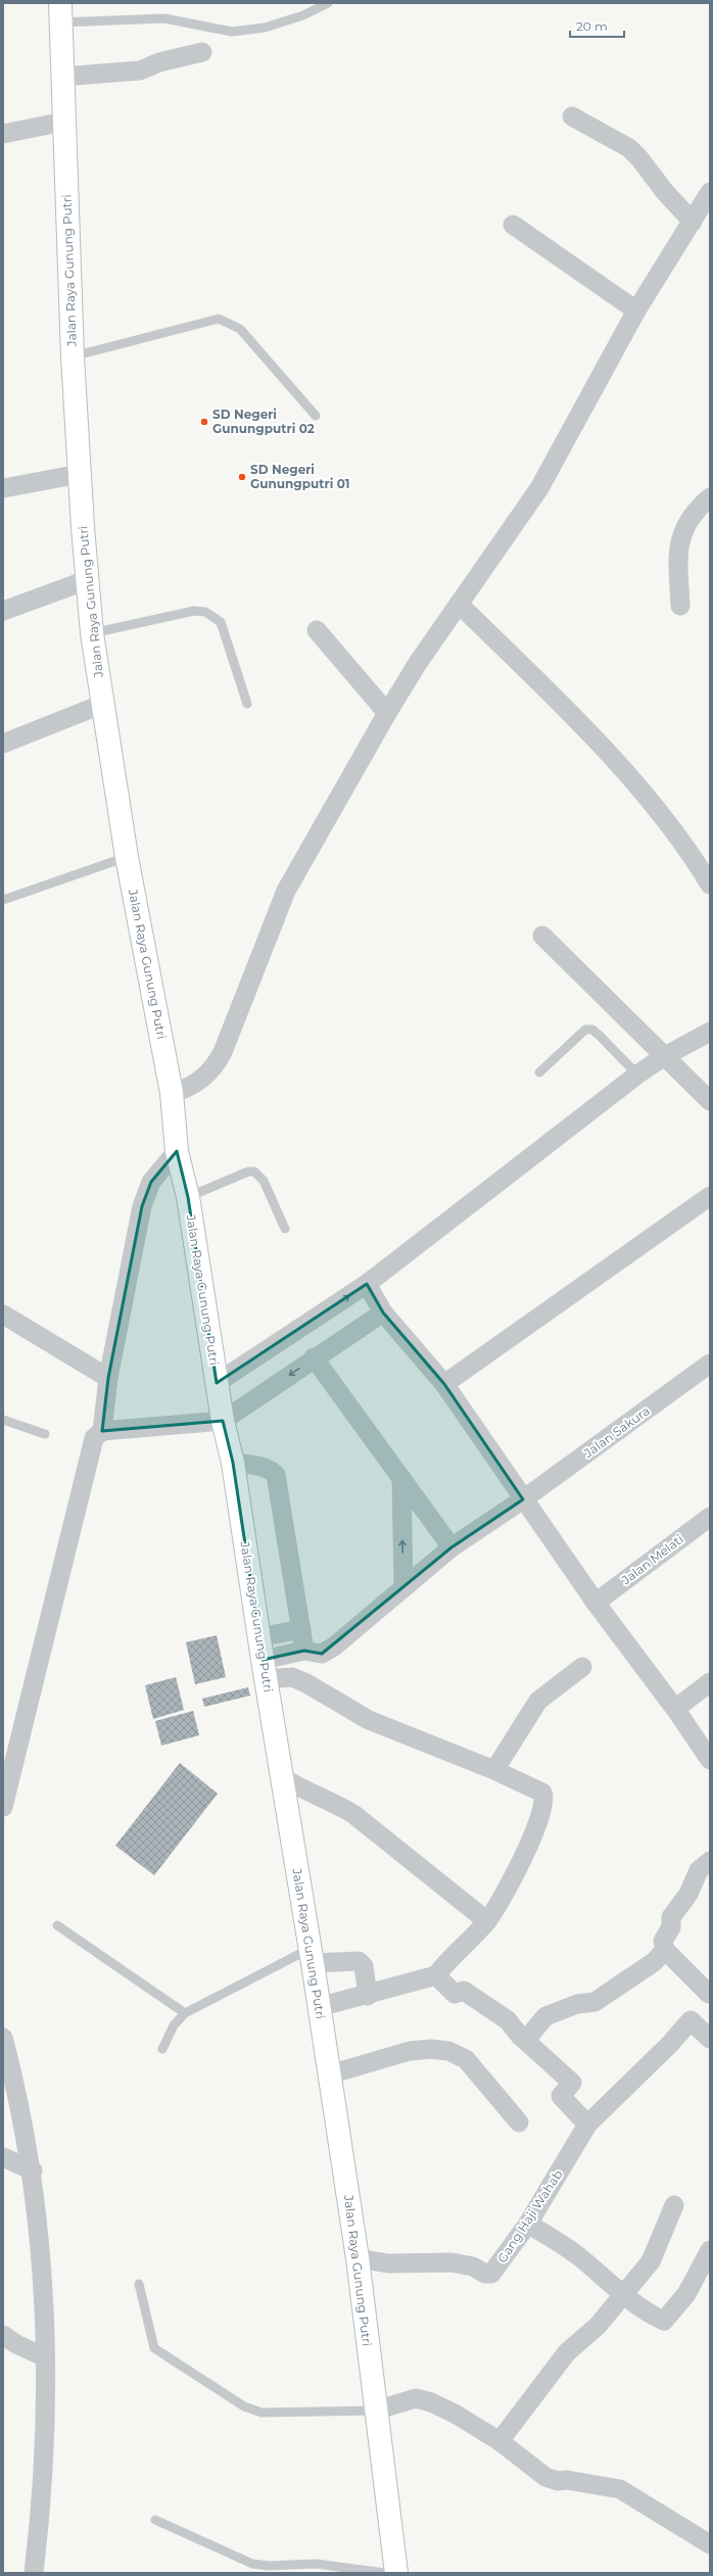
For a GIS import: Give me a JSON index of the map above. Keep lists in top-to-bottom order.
{
  "streets": {
    "main road": ["Jalan Raya Gunung Putri"],
    "street": ["Jalan Sakura", "Jalan Melati", "Gang Haji Wahab"]
  },
  "crossings": [
    ["Jalan Raya Gunung Putri", "Jalan Sakura"],
    ["Jalan Raya Gunung Putri", "Gang Haji Wahab"]
  ],
  "places": ["SD Negeri Gunungputri 02", "SD Negeri Gunungputri 01"],
  "scale_bar": "20 m"
}
